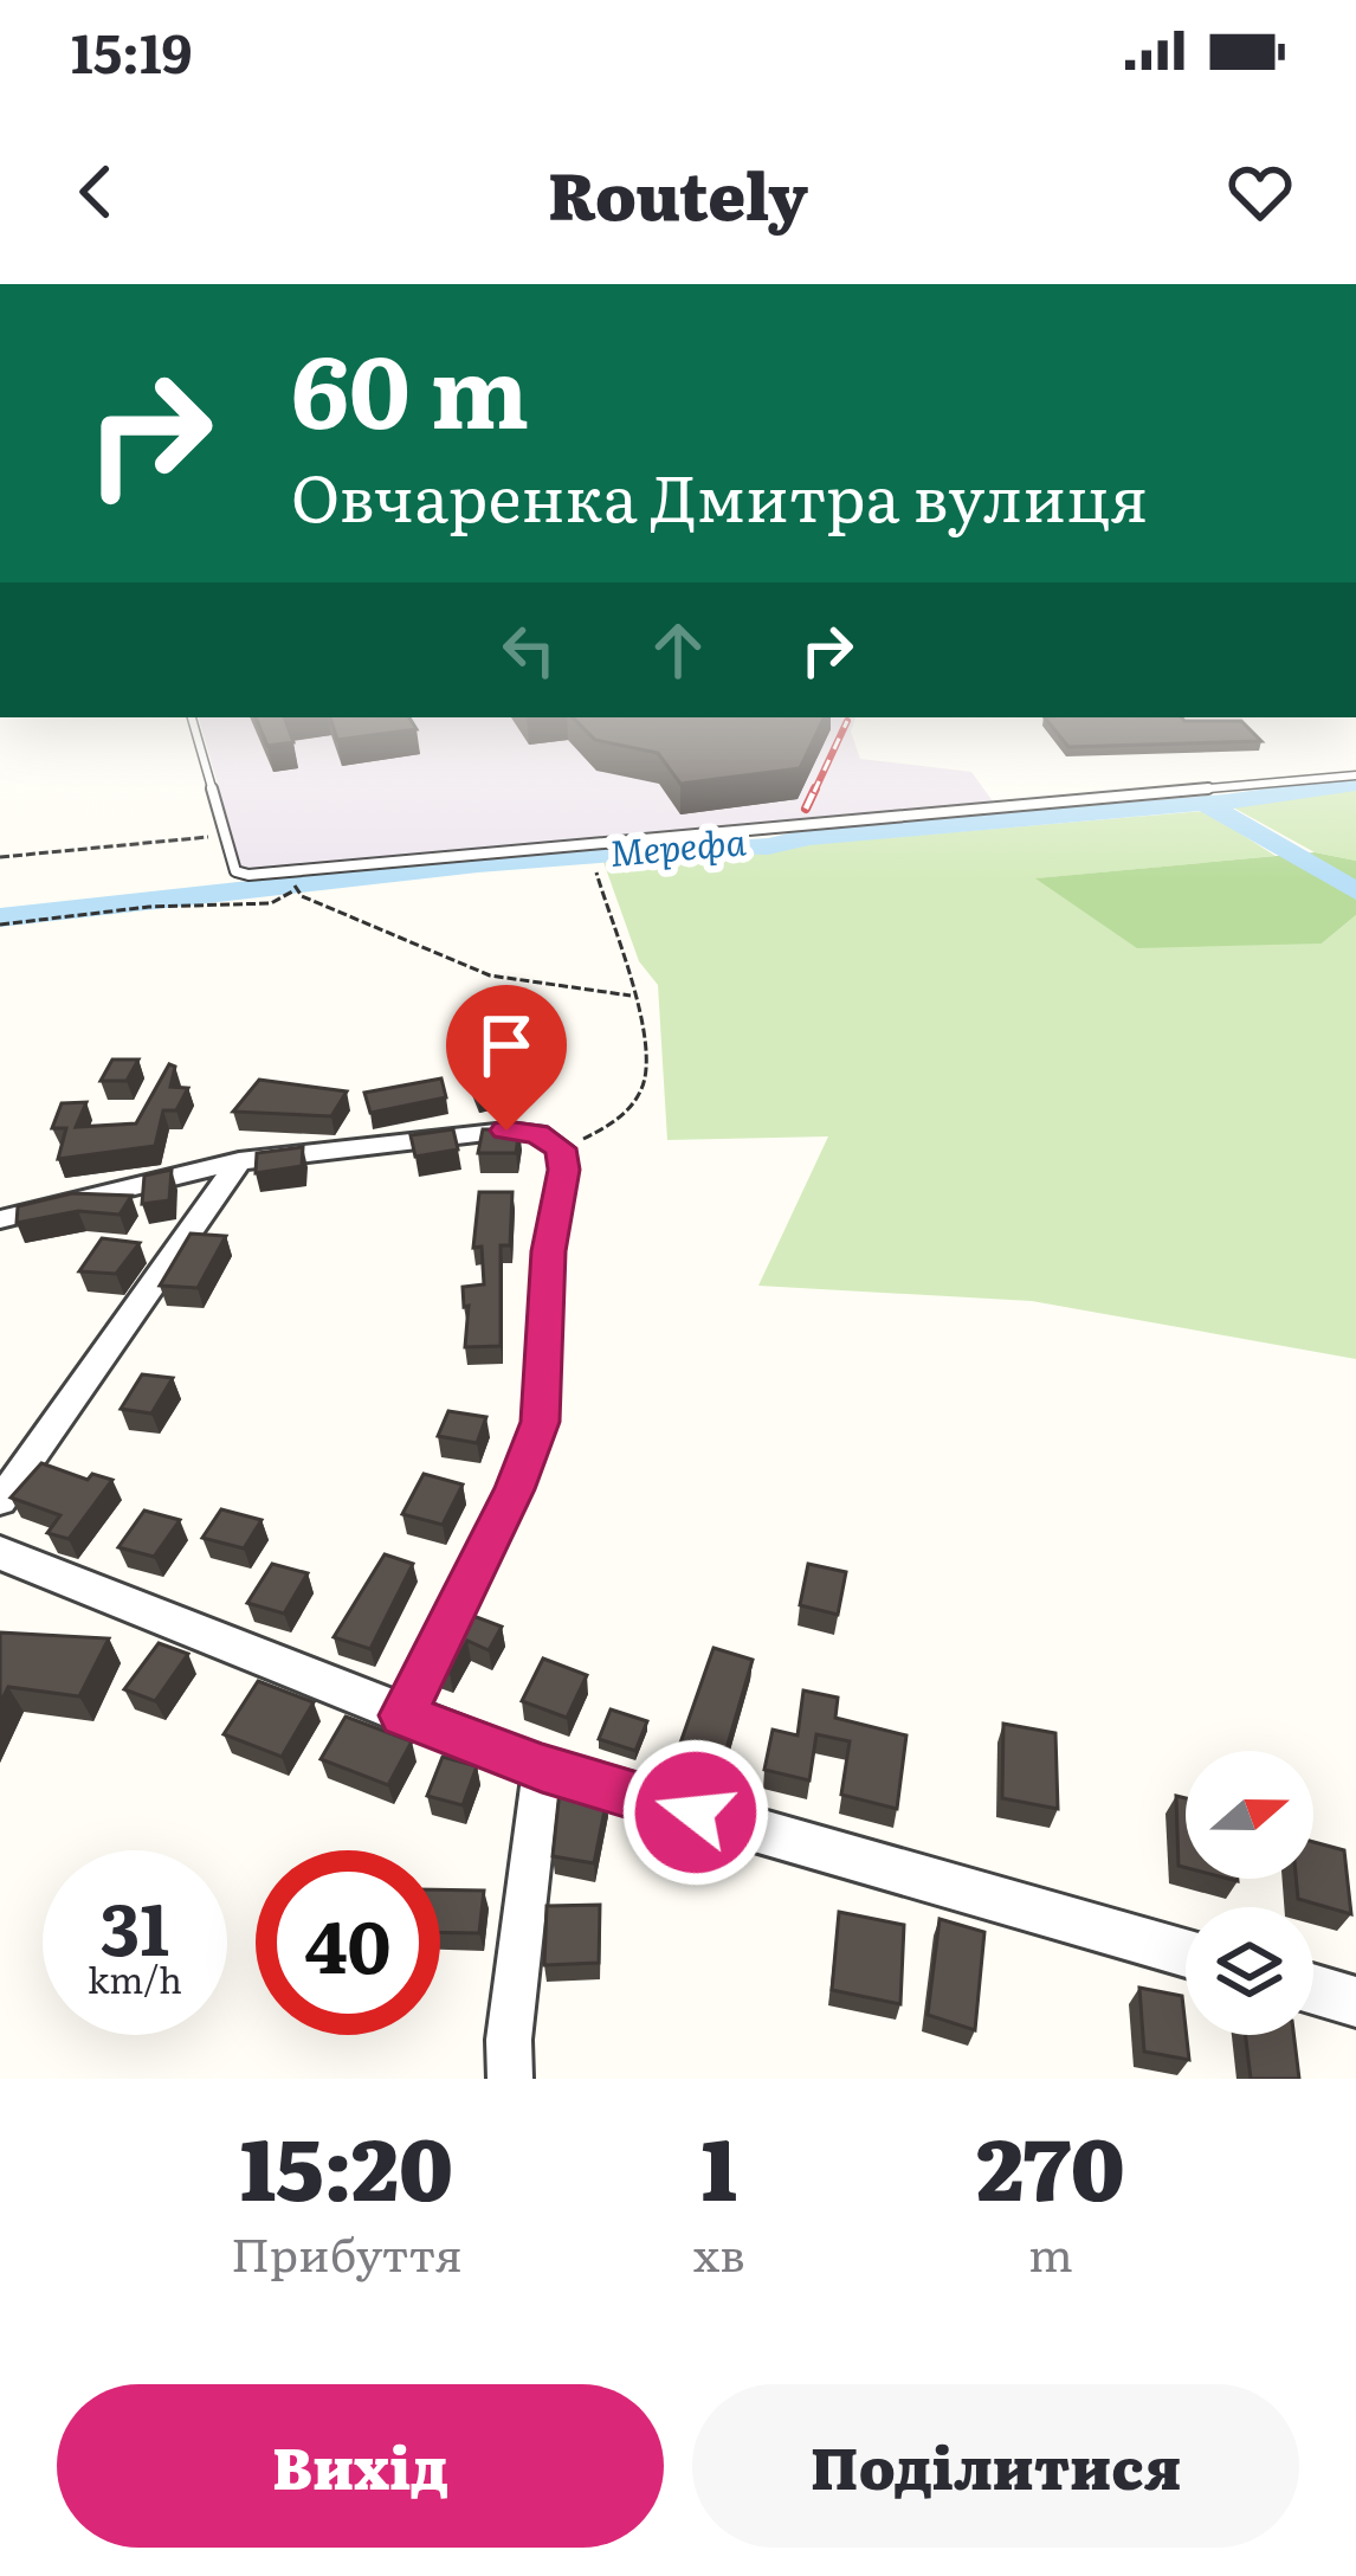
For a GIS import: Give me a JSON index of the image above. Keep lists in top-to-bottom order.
{
  "water": ["Мерефа"],
  "north": "right",
  "page": {
    "status": "15:19",
    "header": "Routely",
    "turn": ["60 m", "Овчаренка Дмитра вулиця"],
    "speed": "31 km/h",
    "limit": "40",
    "eta": [
      "15:20",
      "Прибуття",
      "1",
      "хв",
      "270",
      "m"
    ],
    "buttons": ["Вихід", "Поділитися"]
  }
}
